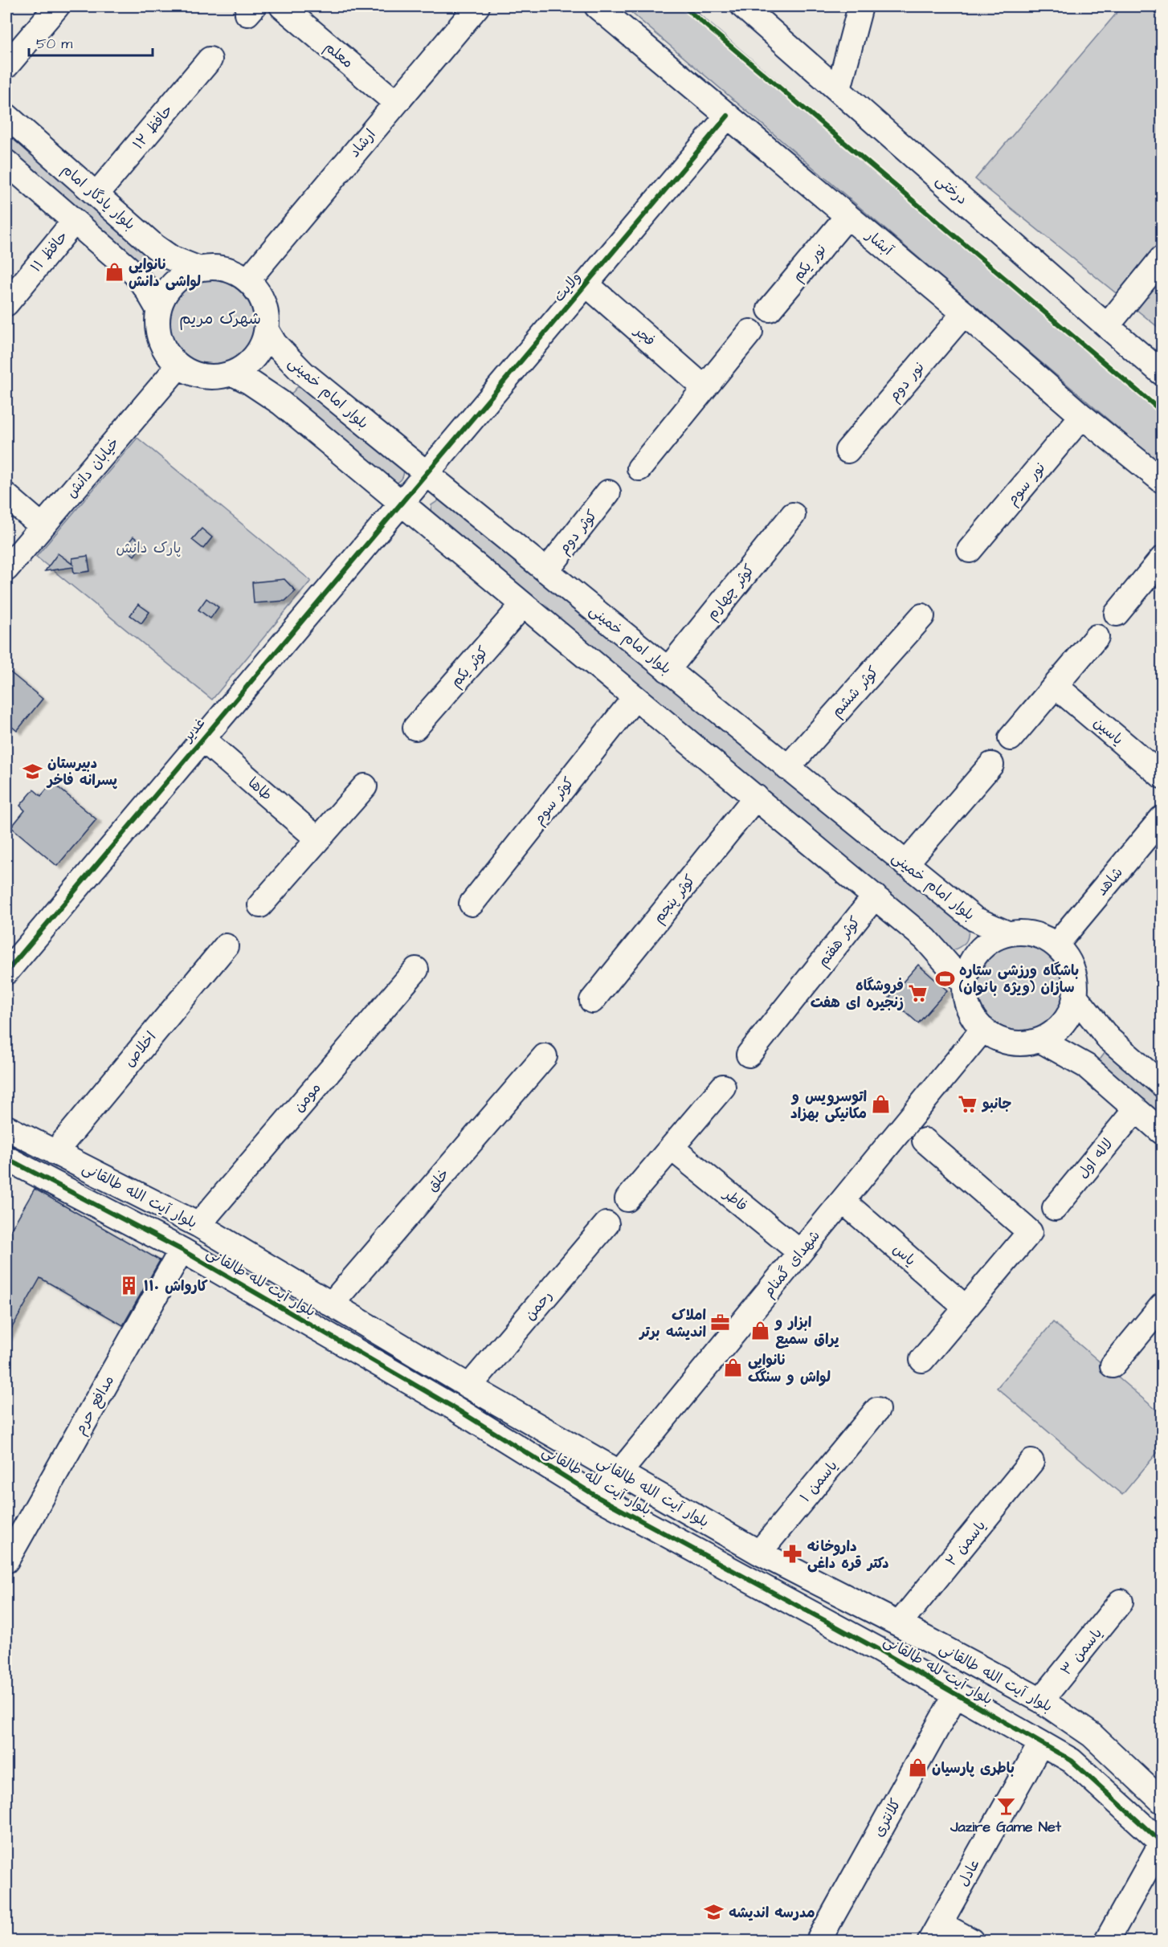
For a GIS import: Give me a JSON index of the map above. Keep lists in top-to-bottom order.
{
  "streets": {
    "street": [
      "معلم",
      "حافظ ۱۲",
      "ارشاد",
      "درختی",
      "بلوار یادگار امام",
      "آبشار",
      "حافظ ۱۱",
      "نور یکم",
      "ولایت",
      "فجر",
      "نور دوم",
      "بلوار امام خمینی",
      "خیابان دانش",
      "نور سوم",
      "کوثر دوم",
      "کوثر چهارم",
      "کوثر یکم",
      "کوثر ششم",
      "غدیر",
      "یاسین",
      "طاها",
      "کوثر سوم",
      "شاهد",
      "کوثر پنجم",
      "کوثر هفتم",
      "اخلاص",
      "مومن",
      "لاله اول",
      "خلق",
      "بلوار آیت الله طالقانی",
      "فاطر",
      "یاس",
      "شهدای گمنام",
      "بلوار آیت لله طالقانی",
      "رحمن",
      "مدافع حرم",
      "یاسمن ۱",
      "یاسمن ۲",
      "یاسمن ۳",
      "کلانتری",
      "عادل"
    ]
  },
  "crossings": [
    ["معلم", "ارشاد"],
    ["حافظ ۱۲", "بلوار یادگار امام"],
    ["ارشاد", "بلوار یادگار امام"],
    ["ارشاد", "بلوار امام خمینی"],
    ["ارشاد", "خیابان دانش"],
    ["بلوار یادگار امام", "بلوار امام خمینی"],
    ["بلوار یادگار امام", "خیابان دانش"],
    ["آبشار", "نور یکم"],
    ["آبشار", "ولایت"],
    ["آبشار", "نور دوم"],
    ["آبشار", "نور سوم"],
    ["ولایت", "فجر"],
    ["ولایت", "بلوار امام خمینی"],
    ["ولایت", "غدیر"],
    ["بلوار امام خمینی", "خیابان دانش"],
    ["بلوار امام خمینی", "کوثر دوم"],
    ["بلوار امام خمینی", "کوثر چهارم"],
    ["بلوار امام خمینی", "کوثر ششم"],
    ["بلوار امام خمینی", "شاهد"],
    ["بلوار امام خمینی", "شهدای گمنام"],
    ["غدیر", "طاها"],
    ["شاهد", "شهدای گمنام"],
    ["اخلاص", "بلوار آیت الله طالقانی"],
    ["مومن", "بلوار آیت الله طالقانی"],
    ["خلق", "بلوار آیت الله طالقانی"],
    ["بلوار آیت الله طالقانی", "شهدای گمنام"],
    ["بلوار آیت الله طالقانی", "رحمن"],
    ["بلوار آیت الله طالقانی", "یاسمن ۱"],
    ["بلوار آیت الله طالقانی", "یاسمن ۲"],
    ["بلوار آیت الله طالقانی", "یاسمن ۳"],
    ["فاطر", "شهدای گمنام"],
    ["یاس", "شهدای گمنام"],
    ["شهدای گمنام", "بلوار آیت لله طالقانی"],
    ["بلوار آیت لله طالقانی", "مدافع حرم"],
    ["بلوار آیت لله طالقانی", "کلانتری"],
    ["بلوار آیت لله طالقانی", "عادل"]
  ],
  "districts": ["شهرک مریم"],
  "parks": ["پارک دانش"],
  "places": {
    "shop": [
      "نانوایی لواشی دانش",
      "اتوسرویس و مکانیکی بهزاد",
      "ابزار و يراق سميع",
      "نانوایی لواش و سنگک",
      "باطری پارسيان"
    ],
    "school or university": ["دبیرستان پسرانه فاخر", "مدرسه اندیشه"],
    "sports": ["باشگاه ورزشی ستاره سازان (ویژه بانوان)"],
    "supermarket": ["فروشگاه زنجیره ای هفت", "جانبو"],
    "building": ["کارواش ۱۱۰"],
    "office": ["املاک اندیشه برتر"],
    "pharmacy": ["داروخانه دکتر قره داغی"],
    "bar": ["Jazire Game Net"]
  },
  "scale_bar": "50 m"
}
